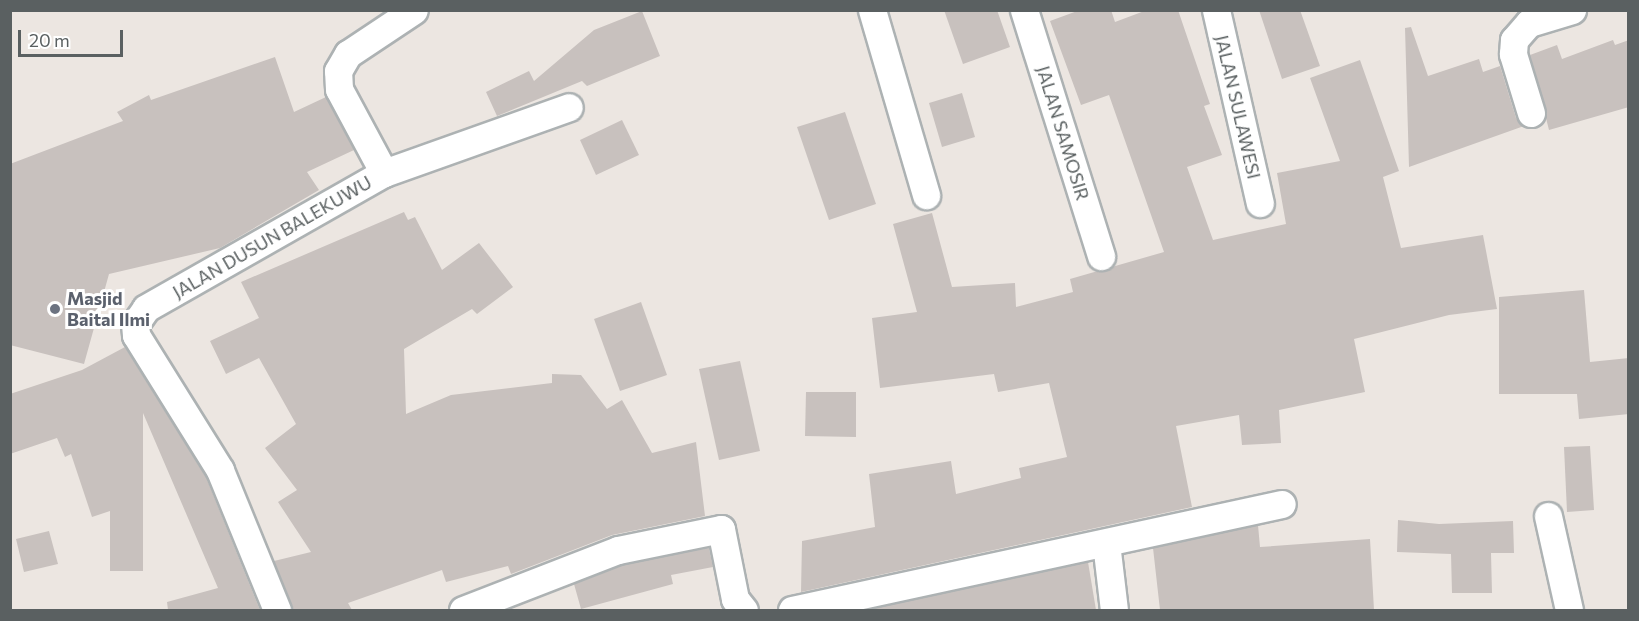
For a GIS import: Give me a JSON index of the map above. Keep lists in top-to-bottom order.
{
  "streets": {
    "street": ["JALAN SULAWESI", "JALAN SAMOSIR", "JALAN DUSUN BALEKUWU"]
  },
  "places": ["Masjid Baital Ilmi"],
  "scale_bar": "20 m"
}
